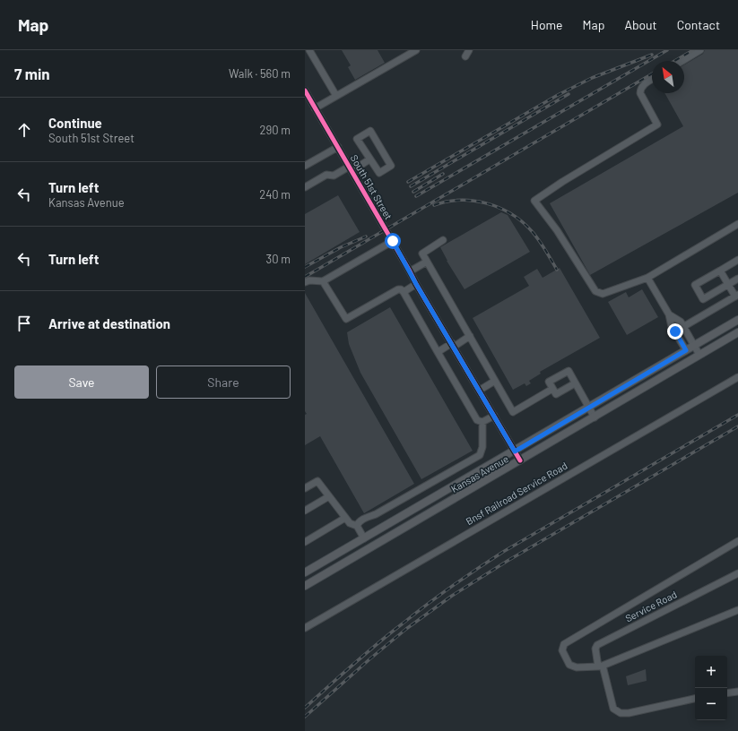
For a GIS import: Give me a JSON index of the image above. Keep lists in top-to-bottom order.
{
  "streets": {
    "main road": ["Kansas Avenue"],
    "street": ["South 51st Street", "Bnsf Railroad Service Road", "Service Road"]
  },
  "crossings": [
    ["South 51st Street", "Kansas Avenue"]
  ],
  "north": "top left",
  "page": {
    "header": "Map",
    "nav": [
      "Home",
      "Map",
      "About",
      "Contact"
    ],
    "heading": ["7 min", "Walk · 560 m"],
    "list": [
      ["Continue", "South 51st Street", "290 m"],
      ["Turn left", "Kansas Avenue", "240 m"],
      ["Turn left", "30 m"],
      "Arrive at destination"
    ],
    "buttons": ["Save", "Share"],
    "map_buttons": ["+", "−"]
  }
}
